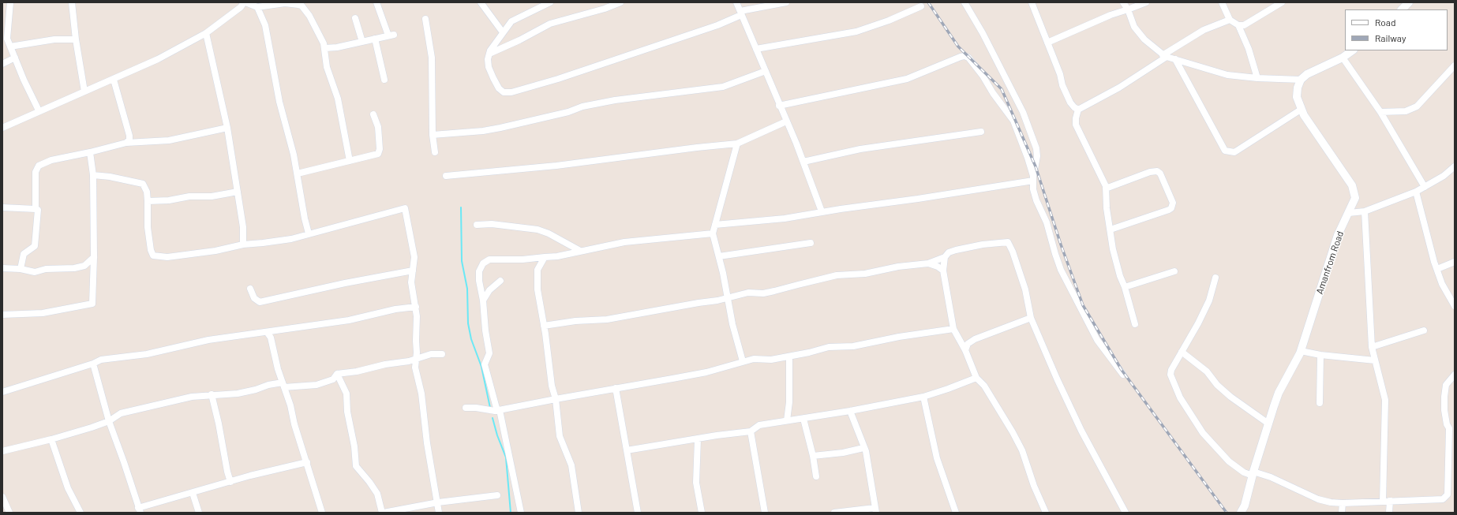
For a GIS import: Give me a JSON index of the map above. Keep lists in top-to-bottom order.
{
  "streets": {
    "street": ["Amanfrom Road"]
  },
  "legend": ["Road", "Railway"]
}
